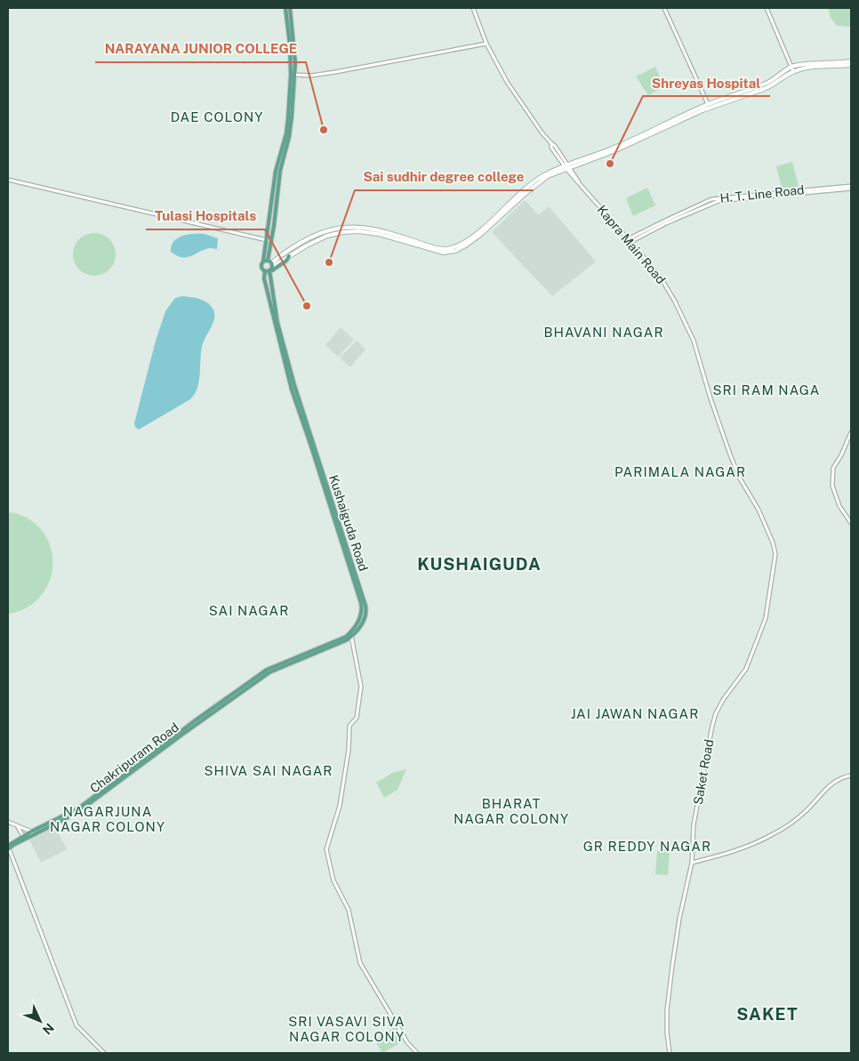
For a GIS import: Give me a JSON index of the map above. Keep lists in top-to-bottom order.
{
  "streets": {
    "main road": ["Kushaiguda Road", "Chakripuram Road"],
    "street": ["H. T. Line Road", "Kapra Main Road", "Saket Road"]
  },
  "crossings": [
    ["H. T. Line Road", "Kapra Main Road"],
    ["Kapra Main Road", "Saket Road"],
    ["Kushaiguda Road", "Chakripuram Road"]
  ],
  "districts": [
    "DAE COLONY",
    "BHAVANI NAGAR",
    "SRI RAM NAGA",
    "PARIMALA NAGAR",
    "KUSHAIGUDA",
    "SAI NAGAR",
    "JAI JAWAN NAGAR",
    "SHIVA SAI NAGAR",
    "BHARAT NAGAR COLONY",
    "NAGARJUNA NAGAR COLONY",
    "GR REDDY NAGAR",
    "SAKET",
    "SRI VASAVI SIVA NAGAR COLONY"
  ],
  "places": [
    "NARAYANA JUNIOR COLLEGE",
    "Shreyas Hospital",
    "Sai sudhir degree college",
    "Tulasi Hospitals"
  ],
  "north": "bottom right"
}
